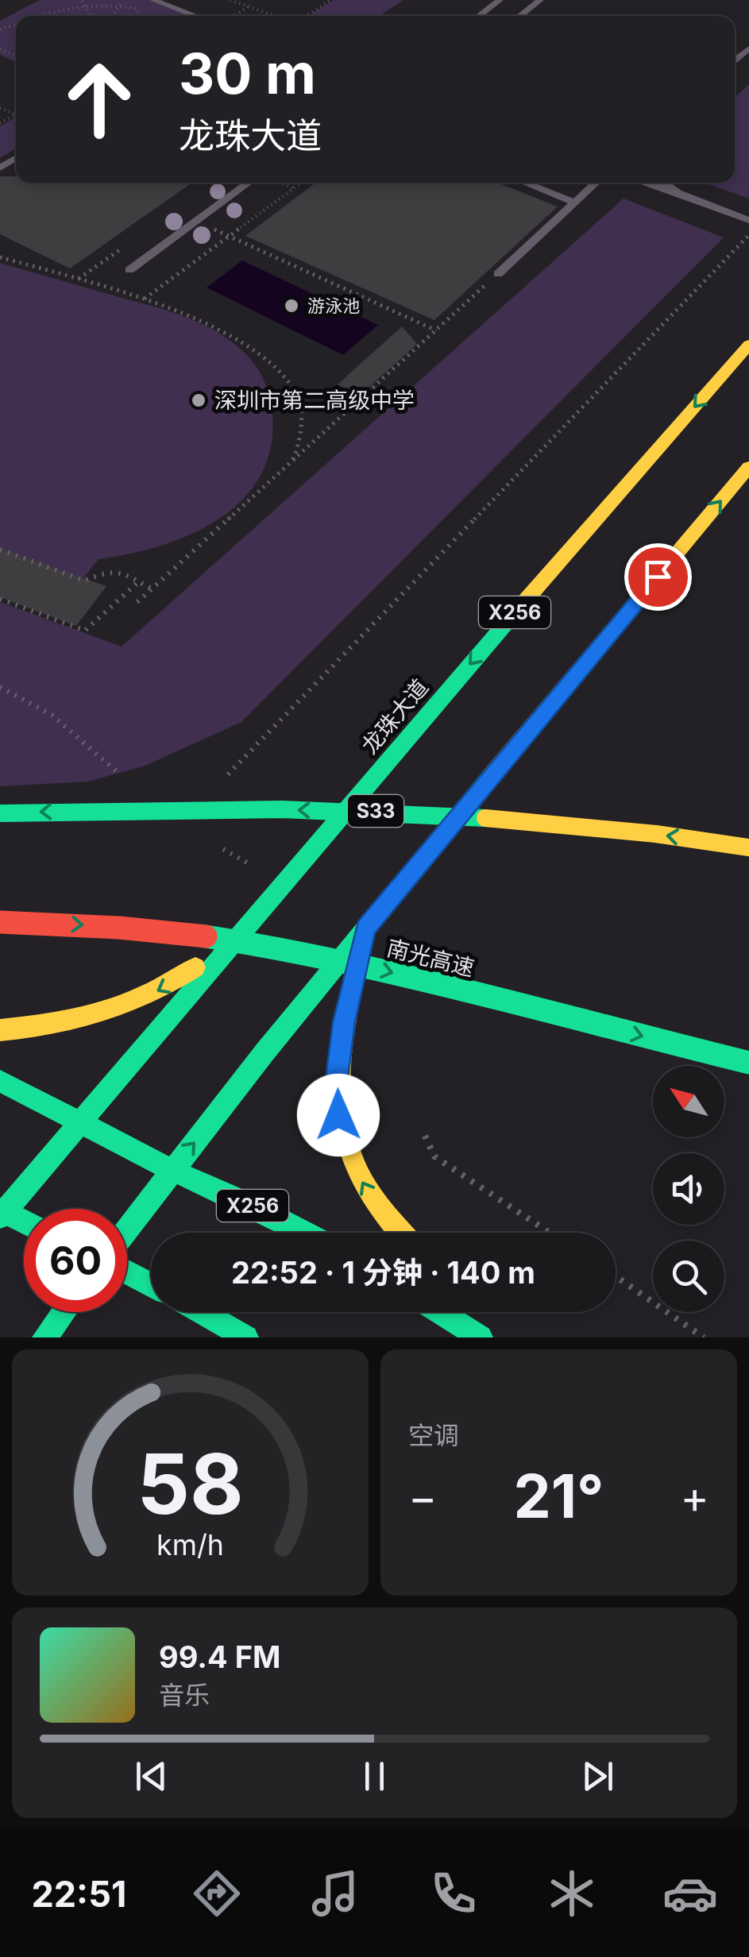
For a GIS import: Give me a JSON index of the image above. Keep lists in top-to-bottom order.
{
  "streets": {
    "main road": [
      "X256",
      "龙珠大道",
      "S33",
      "南光高速"
    ]
  },
  "crossings": [
    ["X256", "龙珠大道"]
  ],
  "places": ["游泳池", "深圳市第二高级中学"],
  "north": "top left",
  "page": {
    "turn": ["30 m", "龙珠大道"],
    "limit": "60",
    "trip": "22:52 · 1 分钟 · 140 m",
    "tile": "空调",
    "heat": ["−", "21°", "+"],
    "song": ["99.4 FM", "音乐"],
    "tabs": "22:51",
    "gauge": ["58", "km/h"]
  }
}
